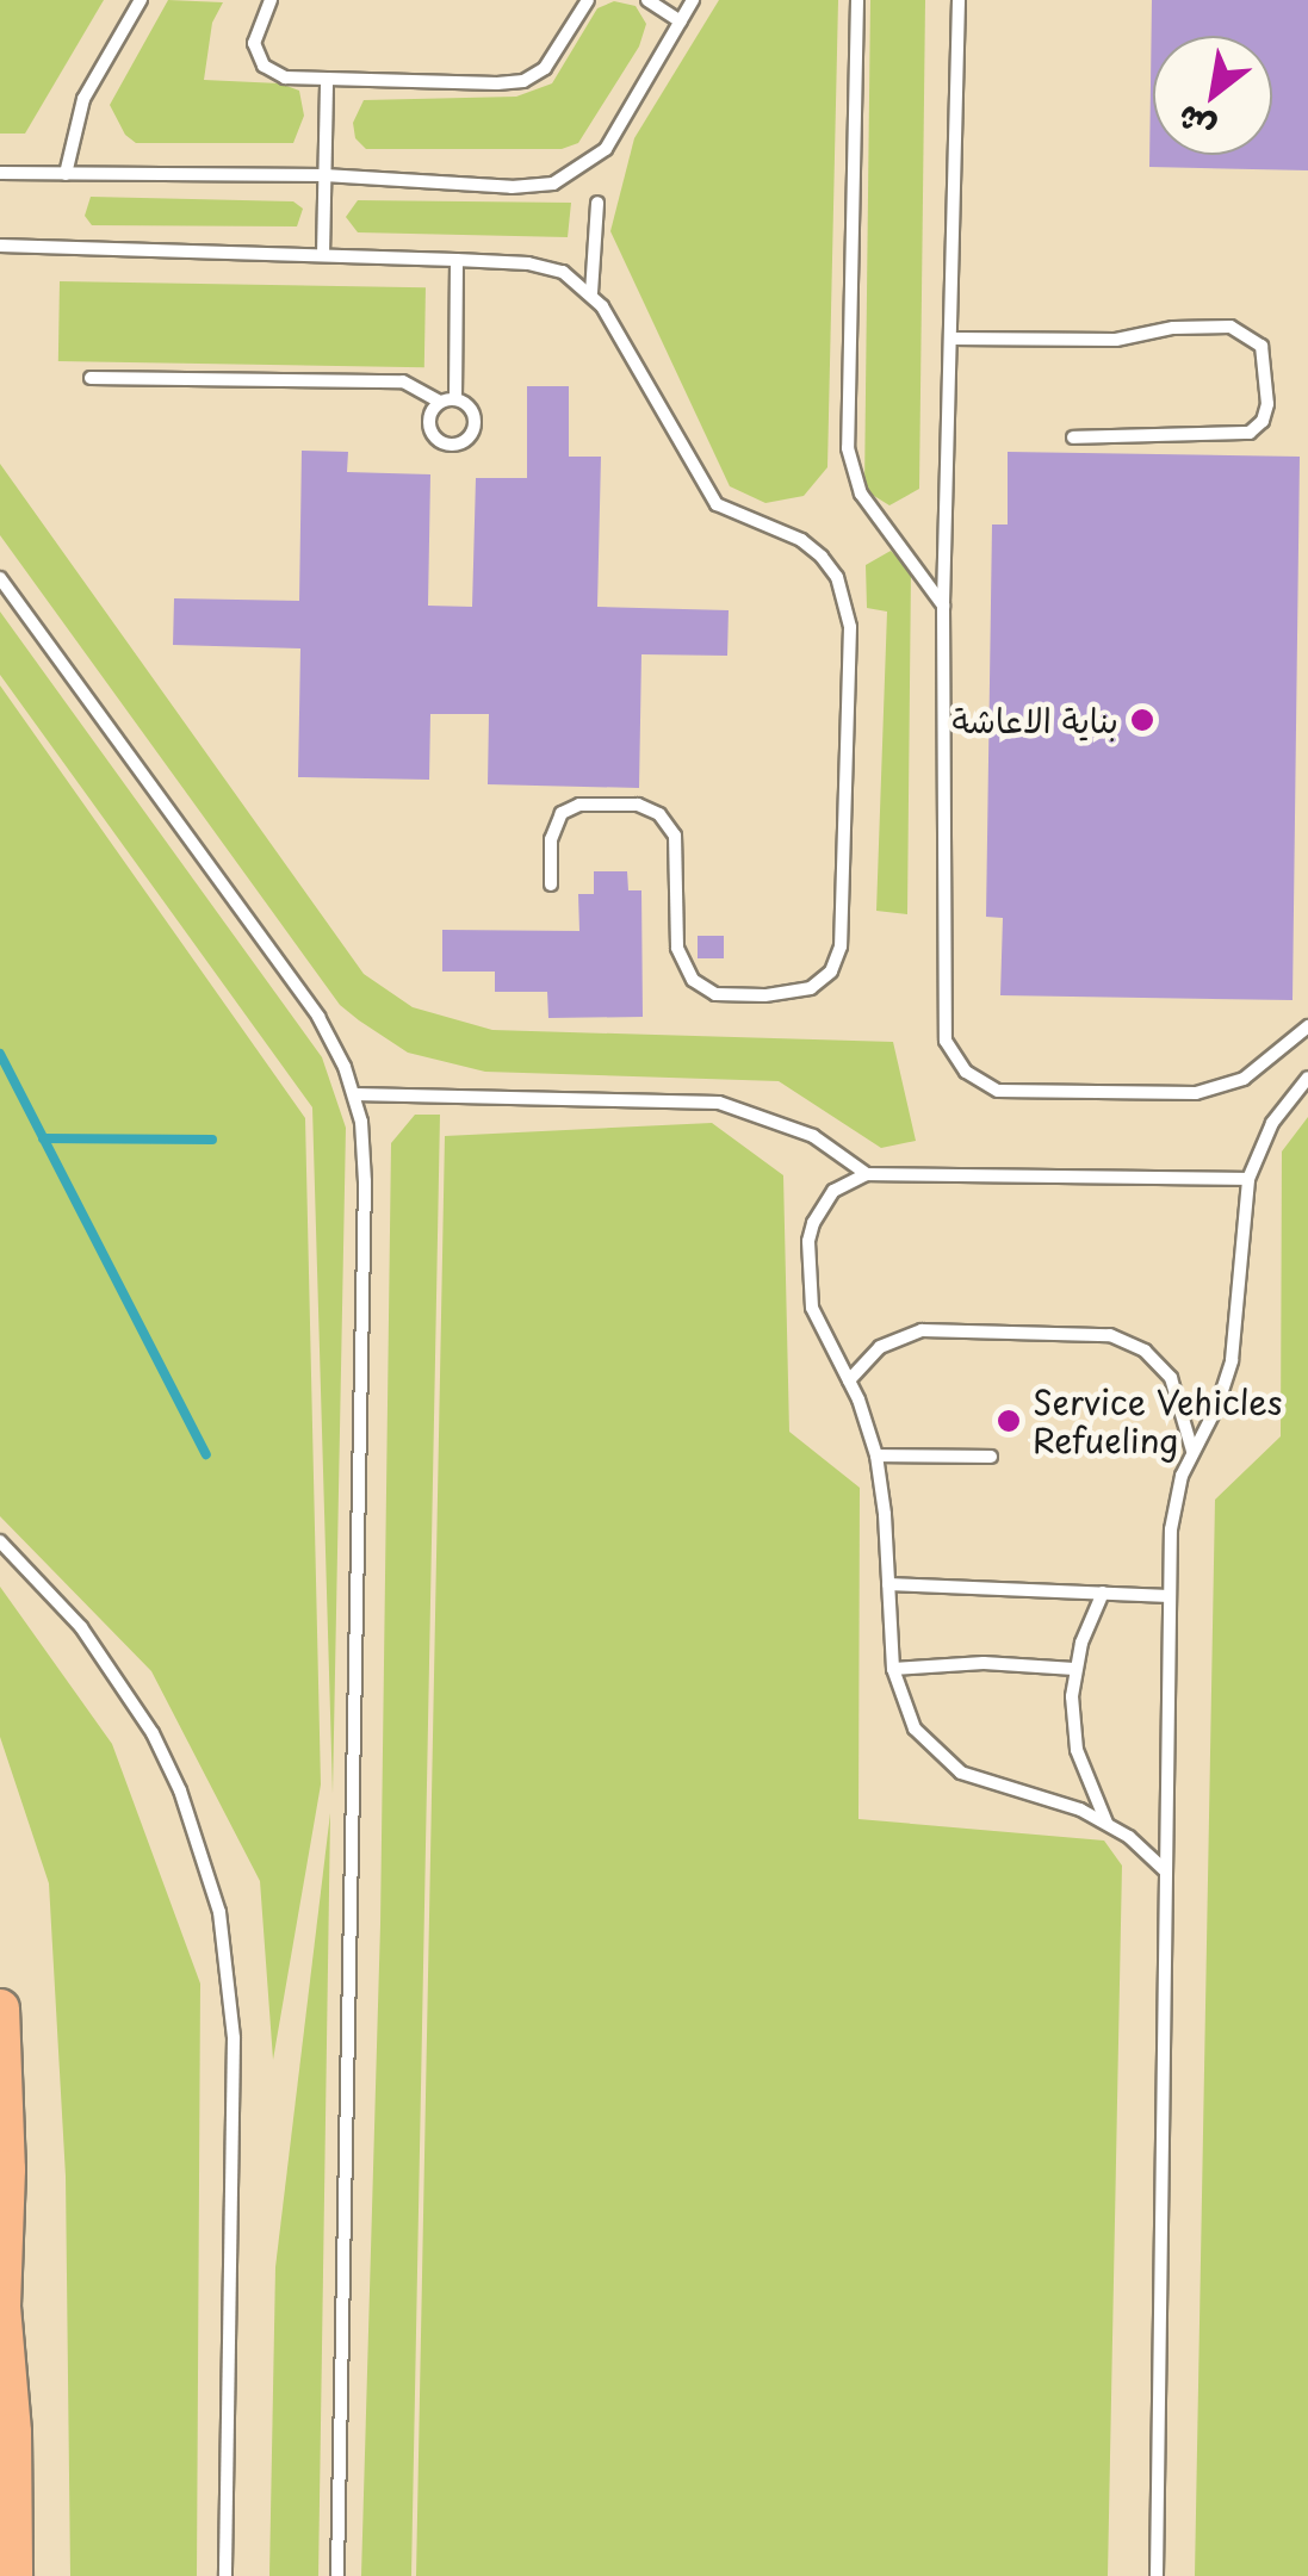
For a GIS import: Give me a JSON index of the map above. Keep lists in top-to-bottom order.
{
  "places": ["بناية الاعاشة", "Service Vehicles Refueling"],
  "north": "bottom left"
}
